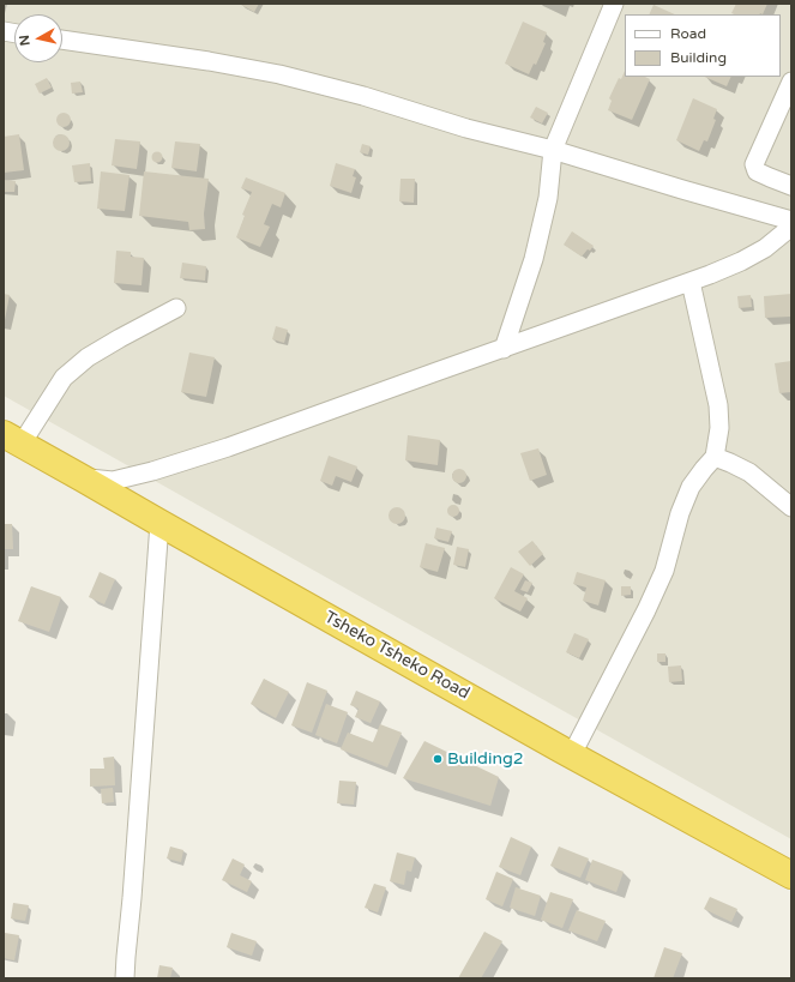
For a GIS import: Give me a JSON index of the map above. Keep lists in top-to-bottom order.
{
  "streets": {
    "highway": ["Tsheko Tsheko Road"]
  },
  "places": ["Building2"],
  "legend": ["Road", "Building"],
  "north": "left"
}
